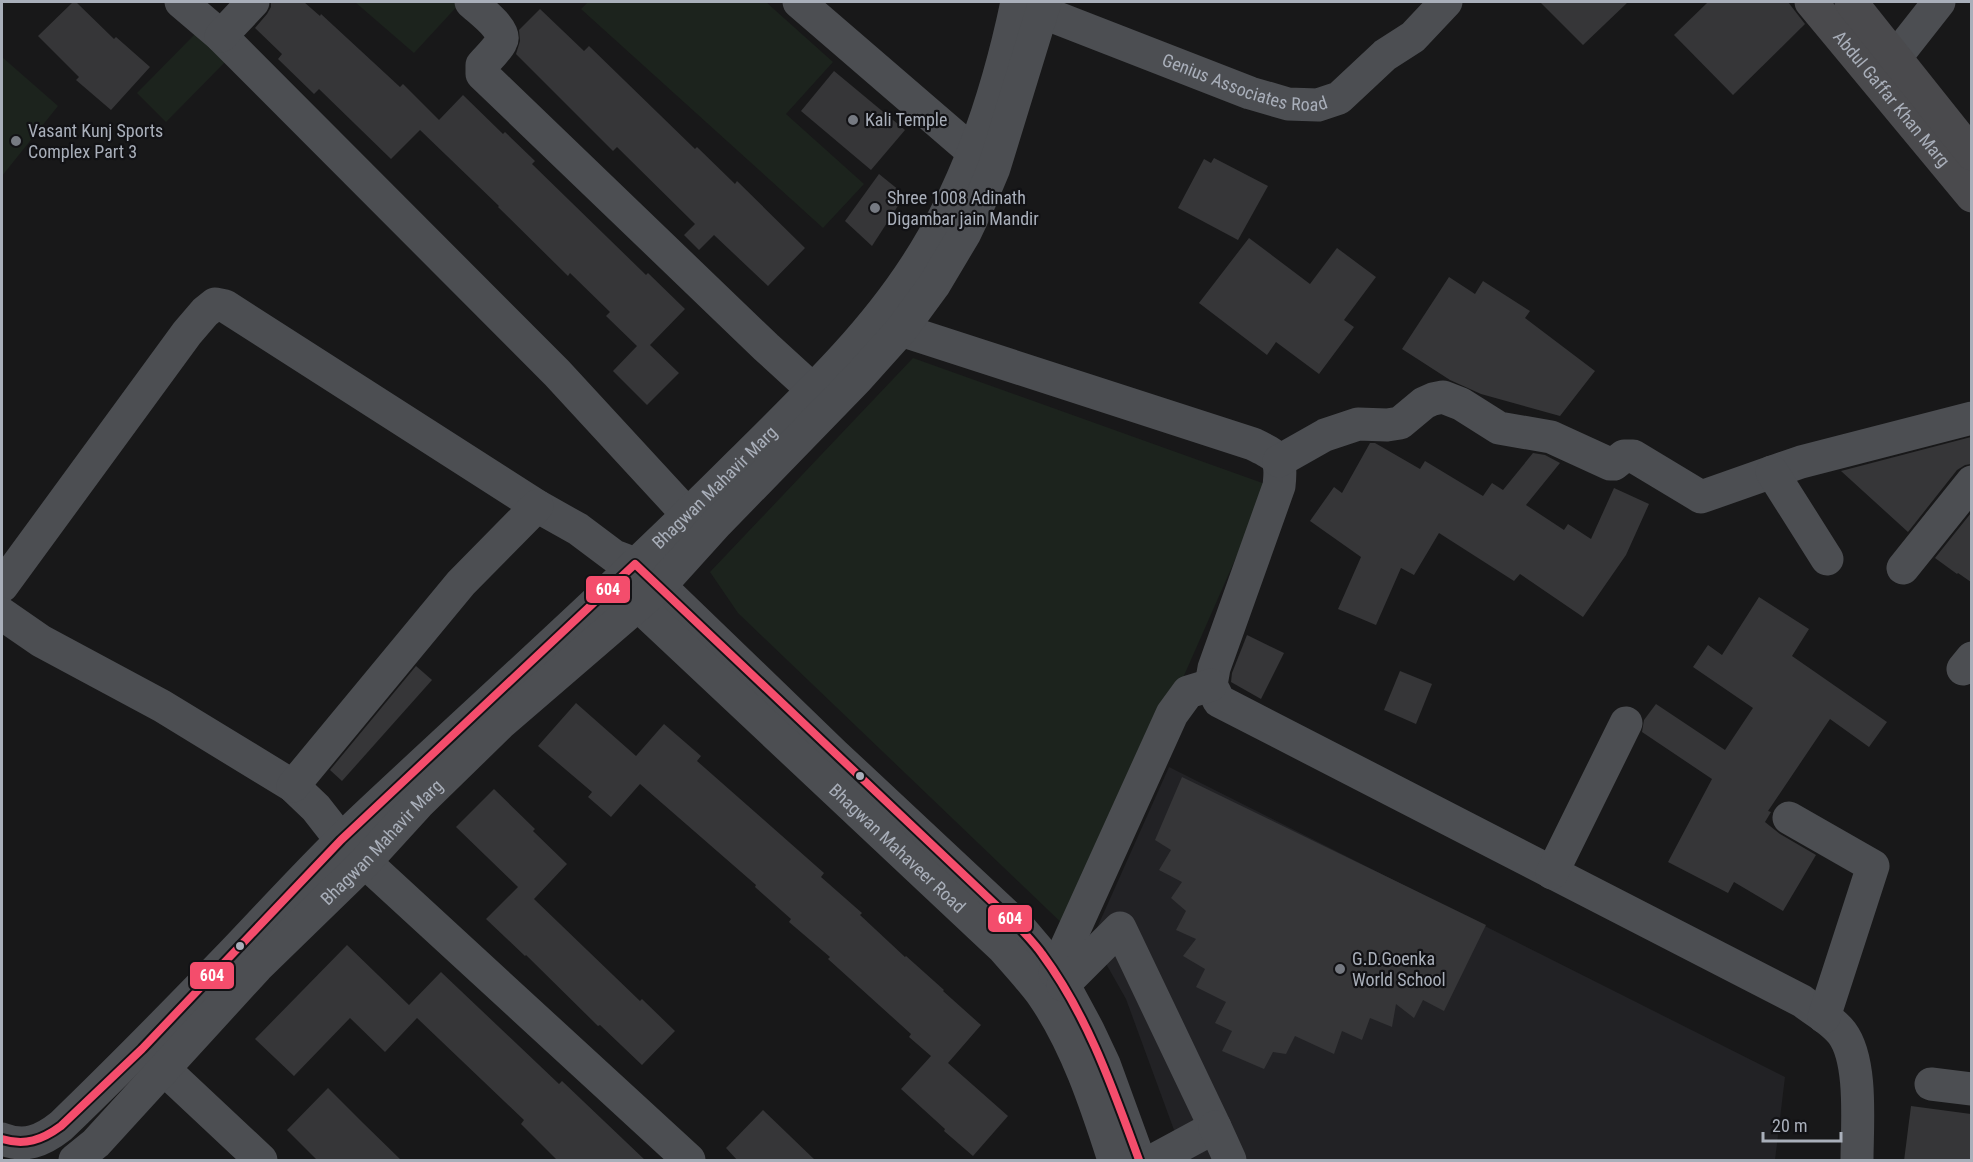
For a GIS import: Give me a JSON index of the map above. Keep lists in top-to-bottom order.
{
  "streets": {
    "main road": ["Abdul Gaffar Khan Marg"],
    "street": ["Genius Associates Road", "Bhagwan Mahavir Marg", "Bhagwan Mahaveer Road"]
  },
  "crossings": [
    ["Genius Associates Road", "Bhagwan Mahavir Marg"],
    ["Bhagwan Mahavir Marg", "Bhagwan Mahaveer Road"]
  ],
  "places": [
    "Kali Temple",
    "Vasant Kunj Sports Complex Part 3",
    "Shree 1008 Adinath Digambar jain Mandir",
    "G.D.Goenka World School"
  ],
  "lines": ["transit line 604"],
  "scale_bar": "20 m"
}
